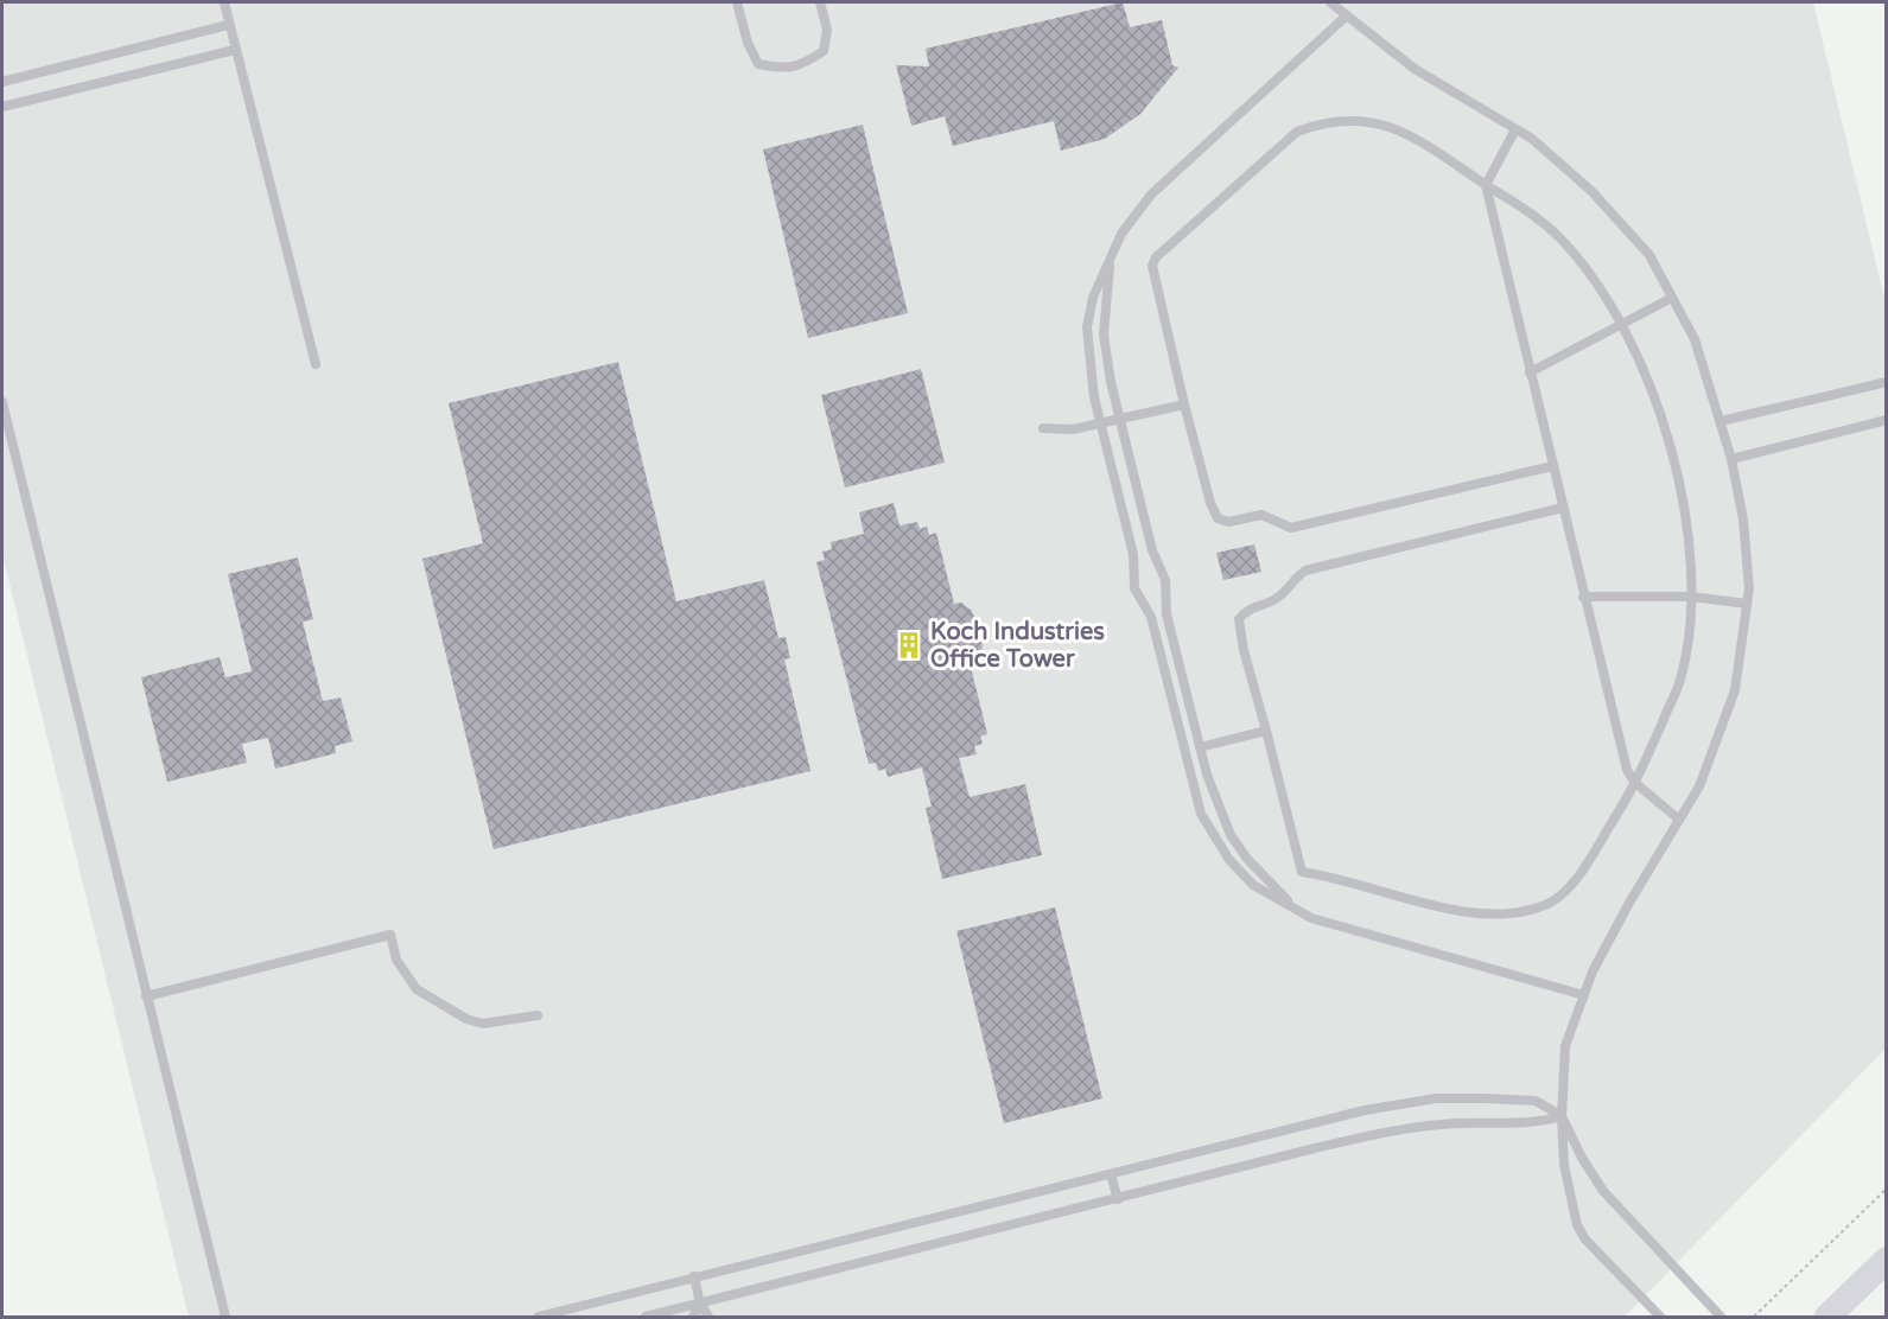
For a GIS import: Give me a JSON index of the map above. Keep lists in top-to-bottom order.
{
  "places": {
    "building": ["Koch Industries Office Tower"]
  }
}
